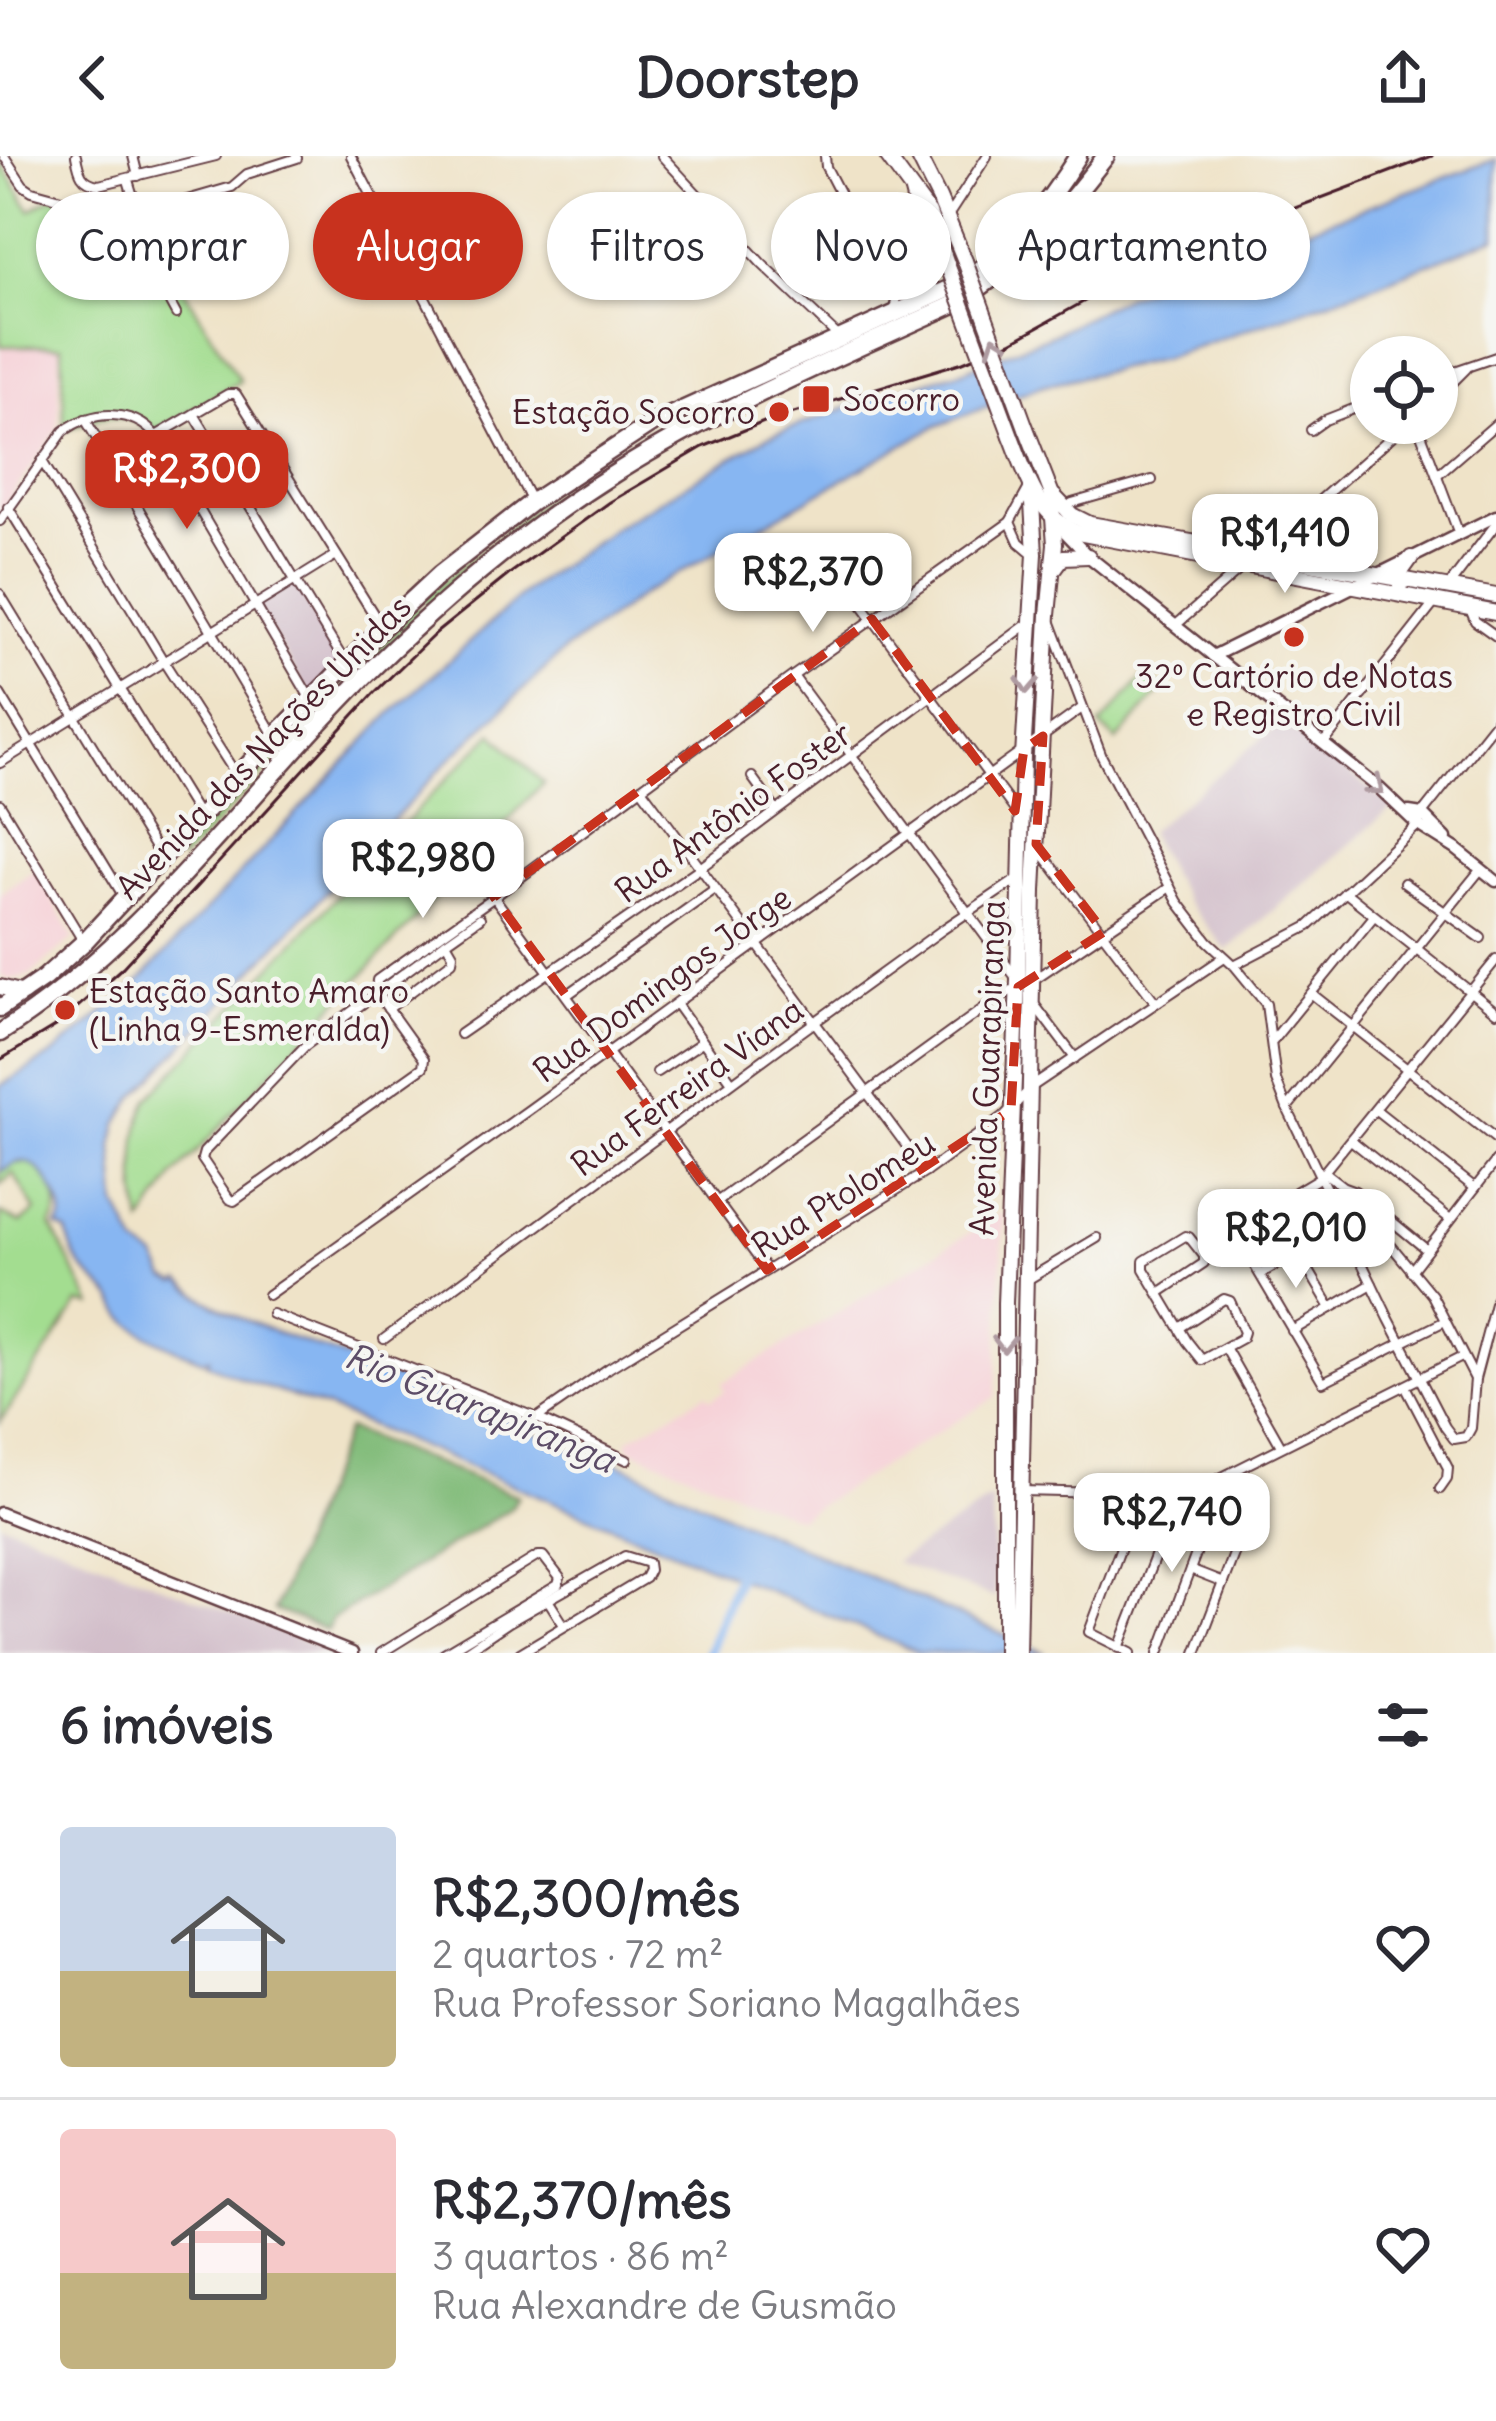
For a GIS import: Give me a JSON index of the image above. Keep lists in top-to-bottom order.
{
  "streets": {
    "highway": ["Avenida das Nações Unidas"],
    "main road": ["Avenida Guarapiranga"],
    "street": [
      "Rua Antônio Foster",
      "Rua Domingos Jorge",
      "Rua Ferreira Viana",
      "Rua Ptolomeu"
    ]
  },
  "crossings": [
    ["Rua Antônio Foster", "Avenida Guarapiranga"],
    ["Rua Domingos Jorge", "Avenida Guarapiranga"],
    ["Avenida Guarapiranga", "Rua Ferreira Viana"],
    ["Avenida Guarapiranga", "Rua Ptolomeu"]
  ],
  "water": ["Rio Guarapiranga"],
  "places": {
    "transit": ["Socorro"],
    "other": ["Estação Socorro", "32º Cartório de Notas e Registro Civil", "Estação Santo Amaro (Linha 9-Esmeralda)"]
  },
  "page": {
    "header": "Doorstep",
    "chip": [
      "Comprar",
      "Alugar",
      "Filtros",
      "Novo",
      "Apartamento"
    ],
    "price": [
      "R$2,300",
      "R$1,410",
      "R$2,370",
      "R$2,980",
      "R$2,010",
      "R$2,740"
    ],
    "heading": "6 imóveis",
    "list": [
      {
        "name": "R$2,300/mês",
        "note": "2 quartos · 72 m² · Rua Professor Soriano Magalhães"
      },
      {
        "name": "R$2,370/mês",
        "note": "3 quartos · 86 m² · Rua Alexandre de Gusmão"
      }
    ]
  }
}
